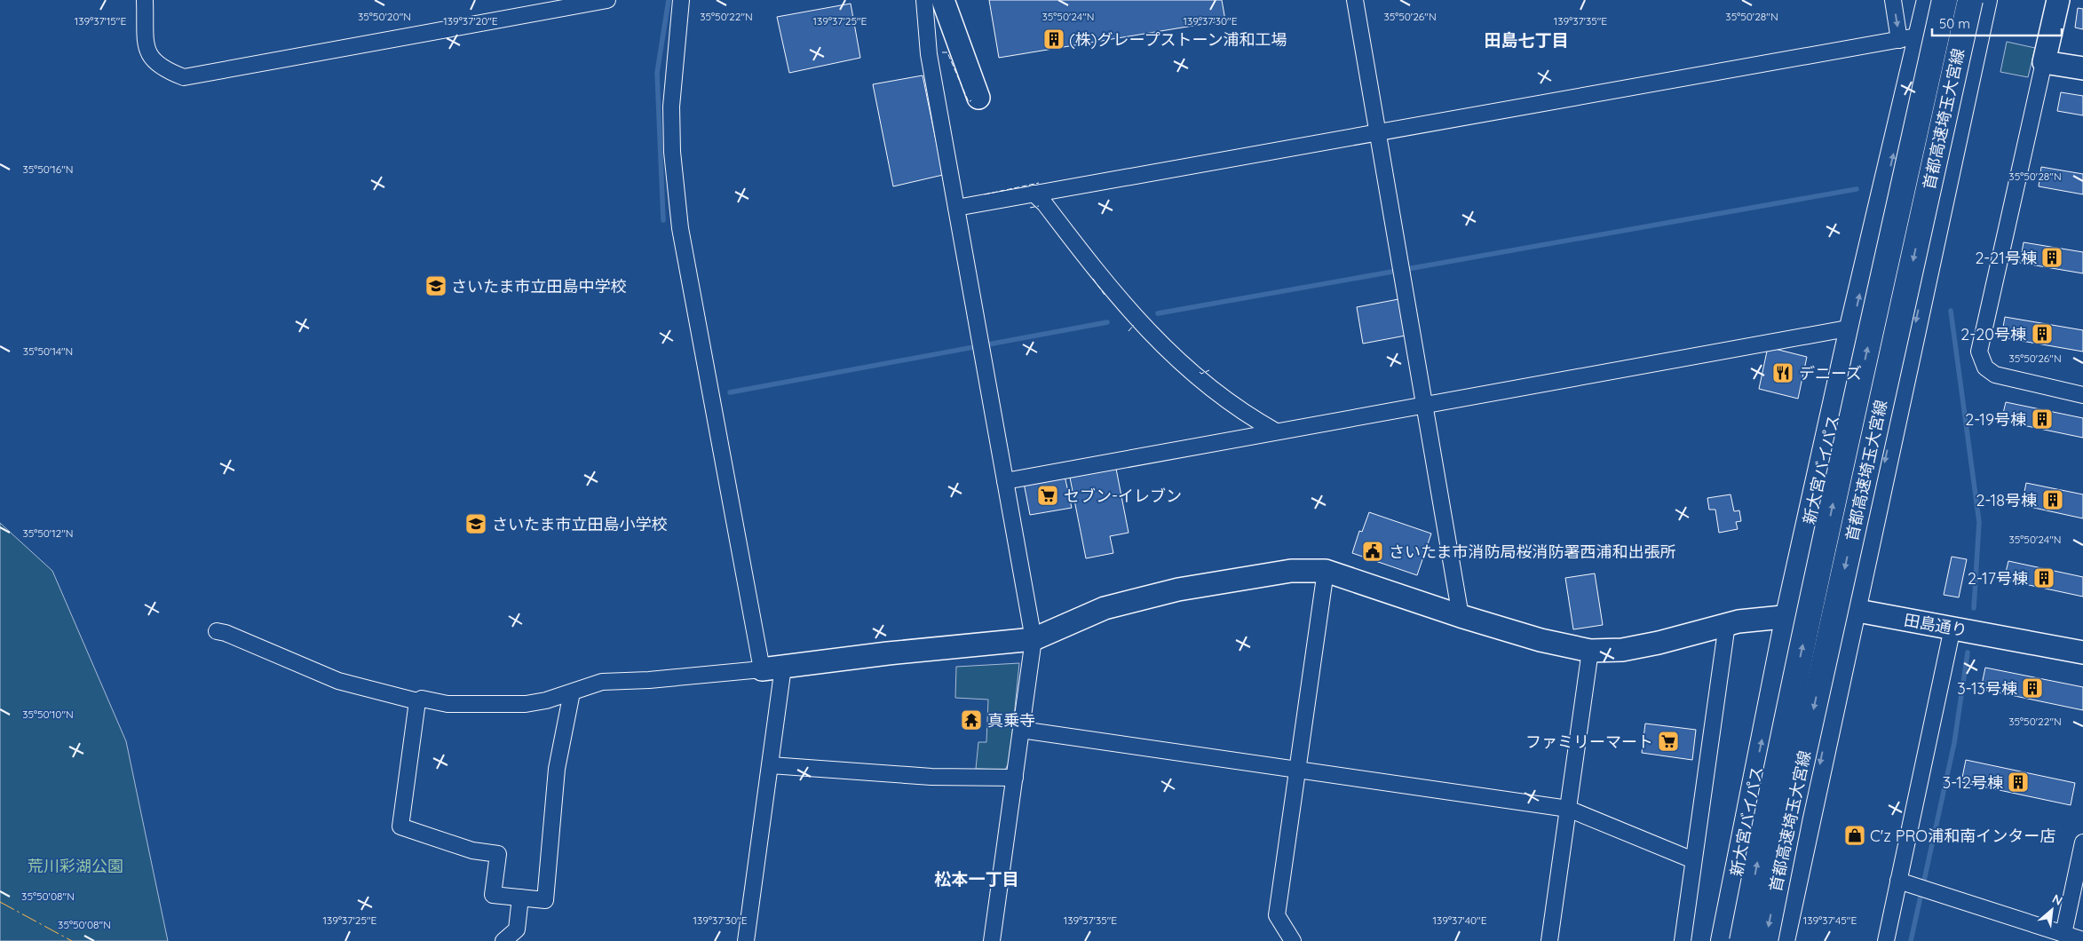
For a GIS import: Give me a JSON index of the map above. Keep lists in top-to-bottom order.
{
  "streets": {
    "highway": ["首都高速埼玉大宮線", "新大宮バイパス"],
    "street": ["田島通り"]
  },
  "crossings": [
    ["新大宮バイパス", "田島通り"]
  ],
  "districts": ["田島七丁目", "松本一丁目"],
  "parks": ["荒川彩湖公園"],
  "places": {
    "building": [
      "(株)グレープストーン浦和工場",
      "2-21号棟",
      "2-20号棟",
      "2-19号棟",
      "2-18号棟",
      "2-17号棟",
      "3-13号棟",
      "3-12号棟"
    ],
    "school or university": ["さいたま市立田島中学校", "さいたま市立田島小学校"],
    "restaurant": ["デニーズ"],
    "supermarket": ["セブン-イレブン", "ファミリーマート"],
    "public building": ["さいたま市消防局桜消防署西浦和出張所"],
    "temple": ["真乗寺"],
    "shop": ["C'z PRO浦和南インター店"]
  },
  "scale_bar": "50 m",
  "north": "top right",
  "coordinates": [
    "35°50'26\"N",
    "35°50'20\"N",
    "35°50'22\"N",
    "35°50'24\"N",
    "35°50'28\"N",
    "139°37'15\"E",
    "139°37'20\"E",
    "139°37'25\"E",
    "139°37'30\"E",
    "139°37'35\"E",
    "35°50'16\"N",
    "35°50'14\"N",
    "35°50'12\"N",
    "35°50'10\"N",
    "35°50'08\"N",
    "139°37'40\"E",
    "139°37'45\"E"
  ]
}
